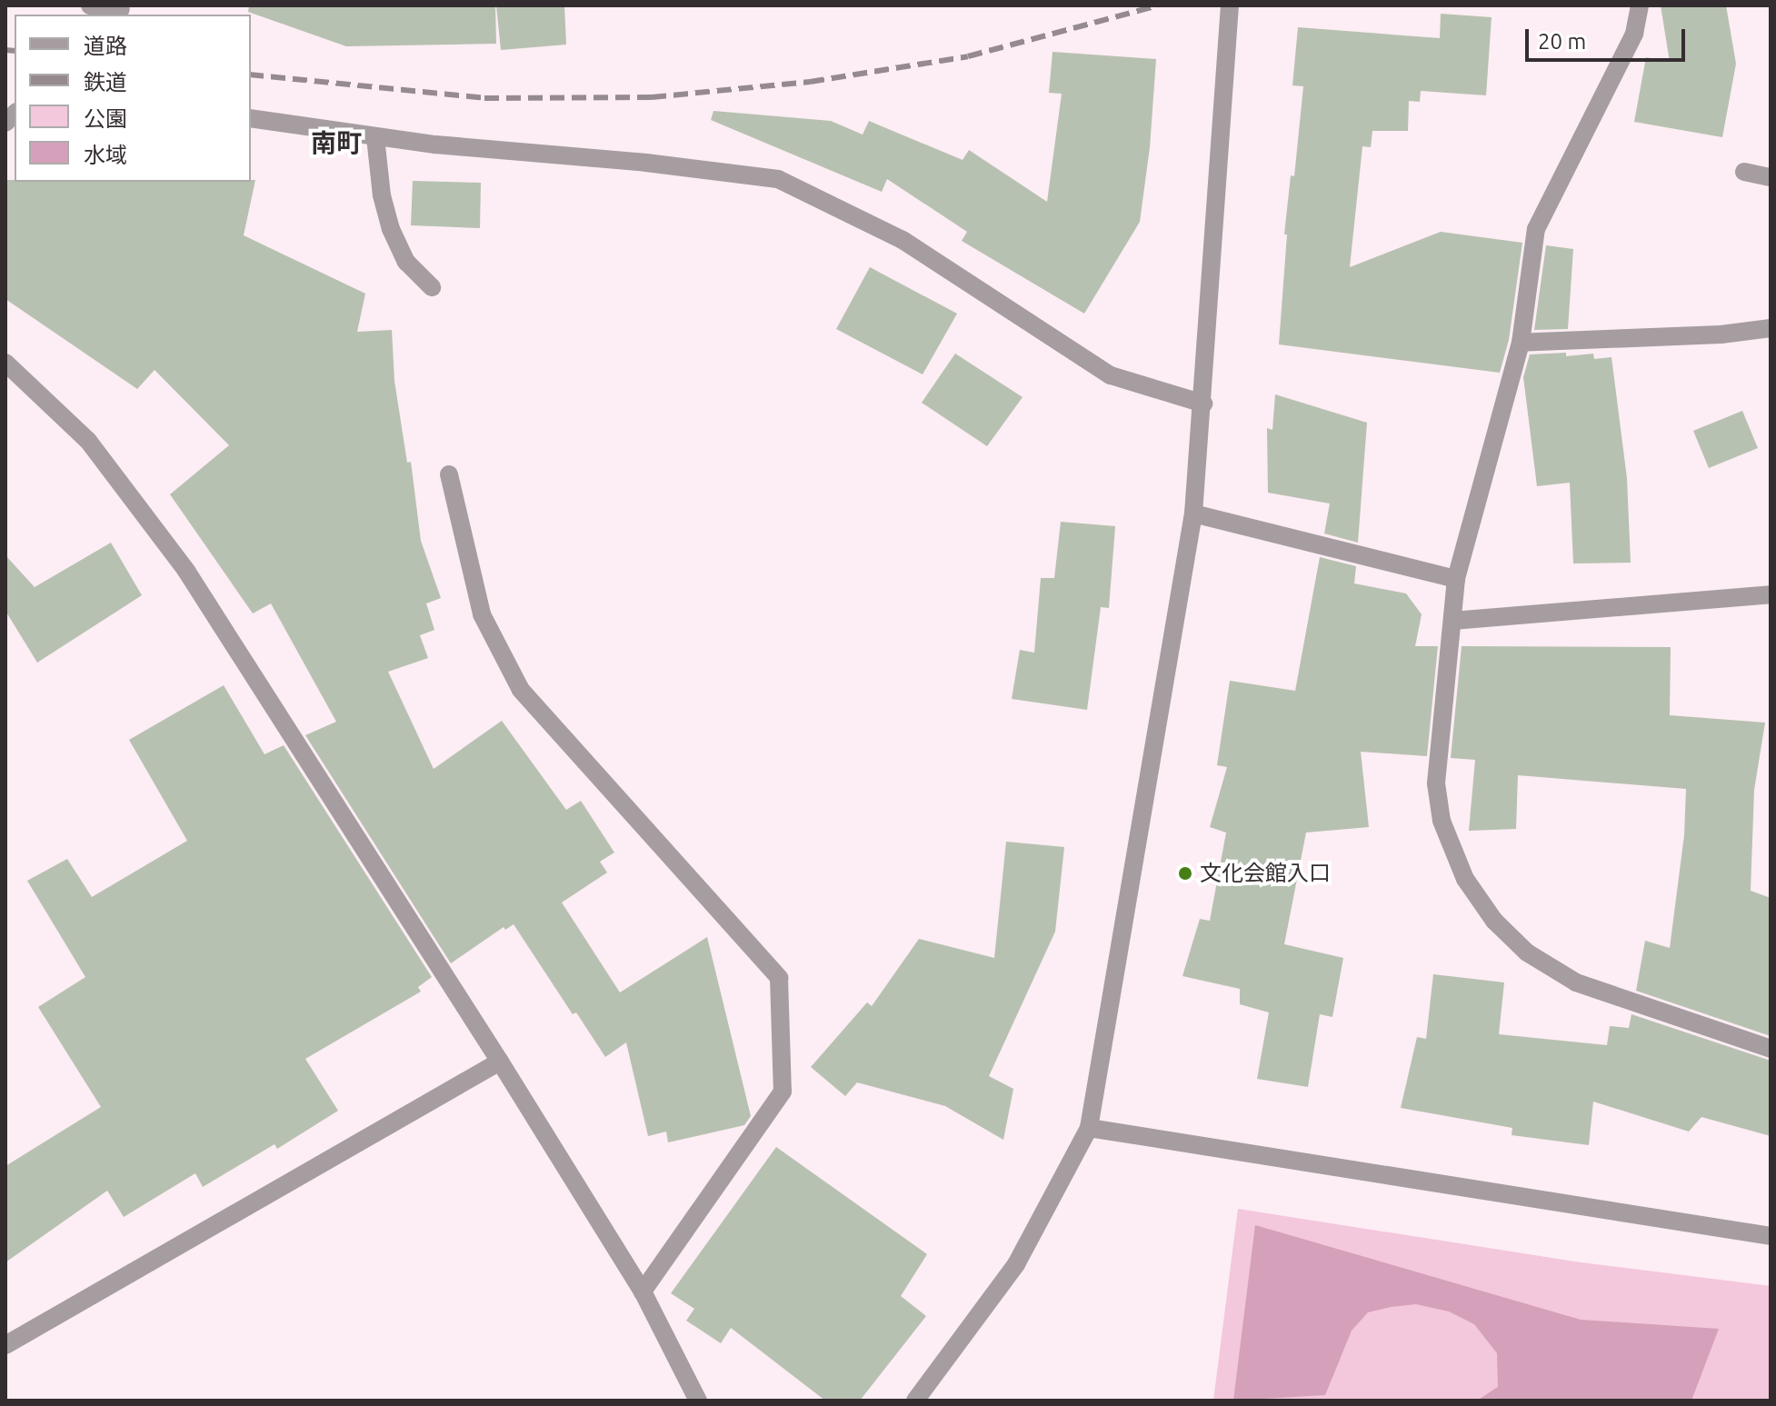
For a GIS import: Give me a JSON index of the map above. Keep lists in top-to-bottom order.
{
  "districts": ["南町"],
  "places": ["文化会館入口"],
  "legend": [
    "道路",
    "鉄道",
    "公園",
    "水域"
  ],
  "scale_bar": "20 m"
}
